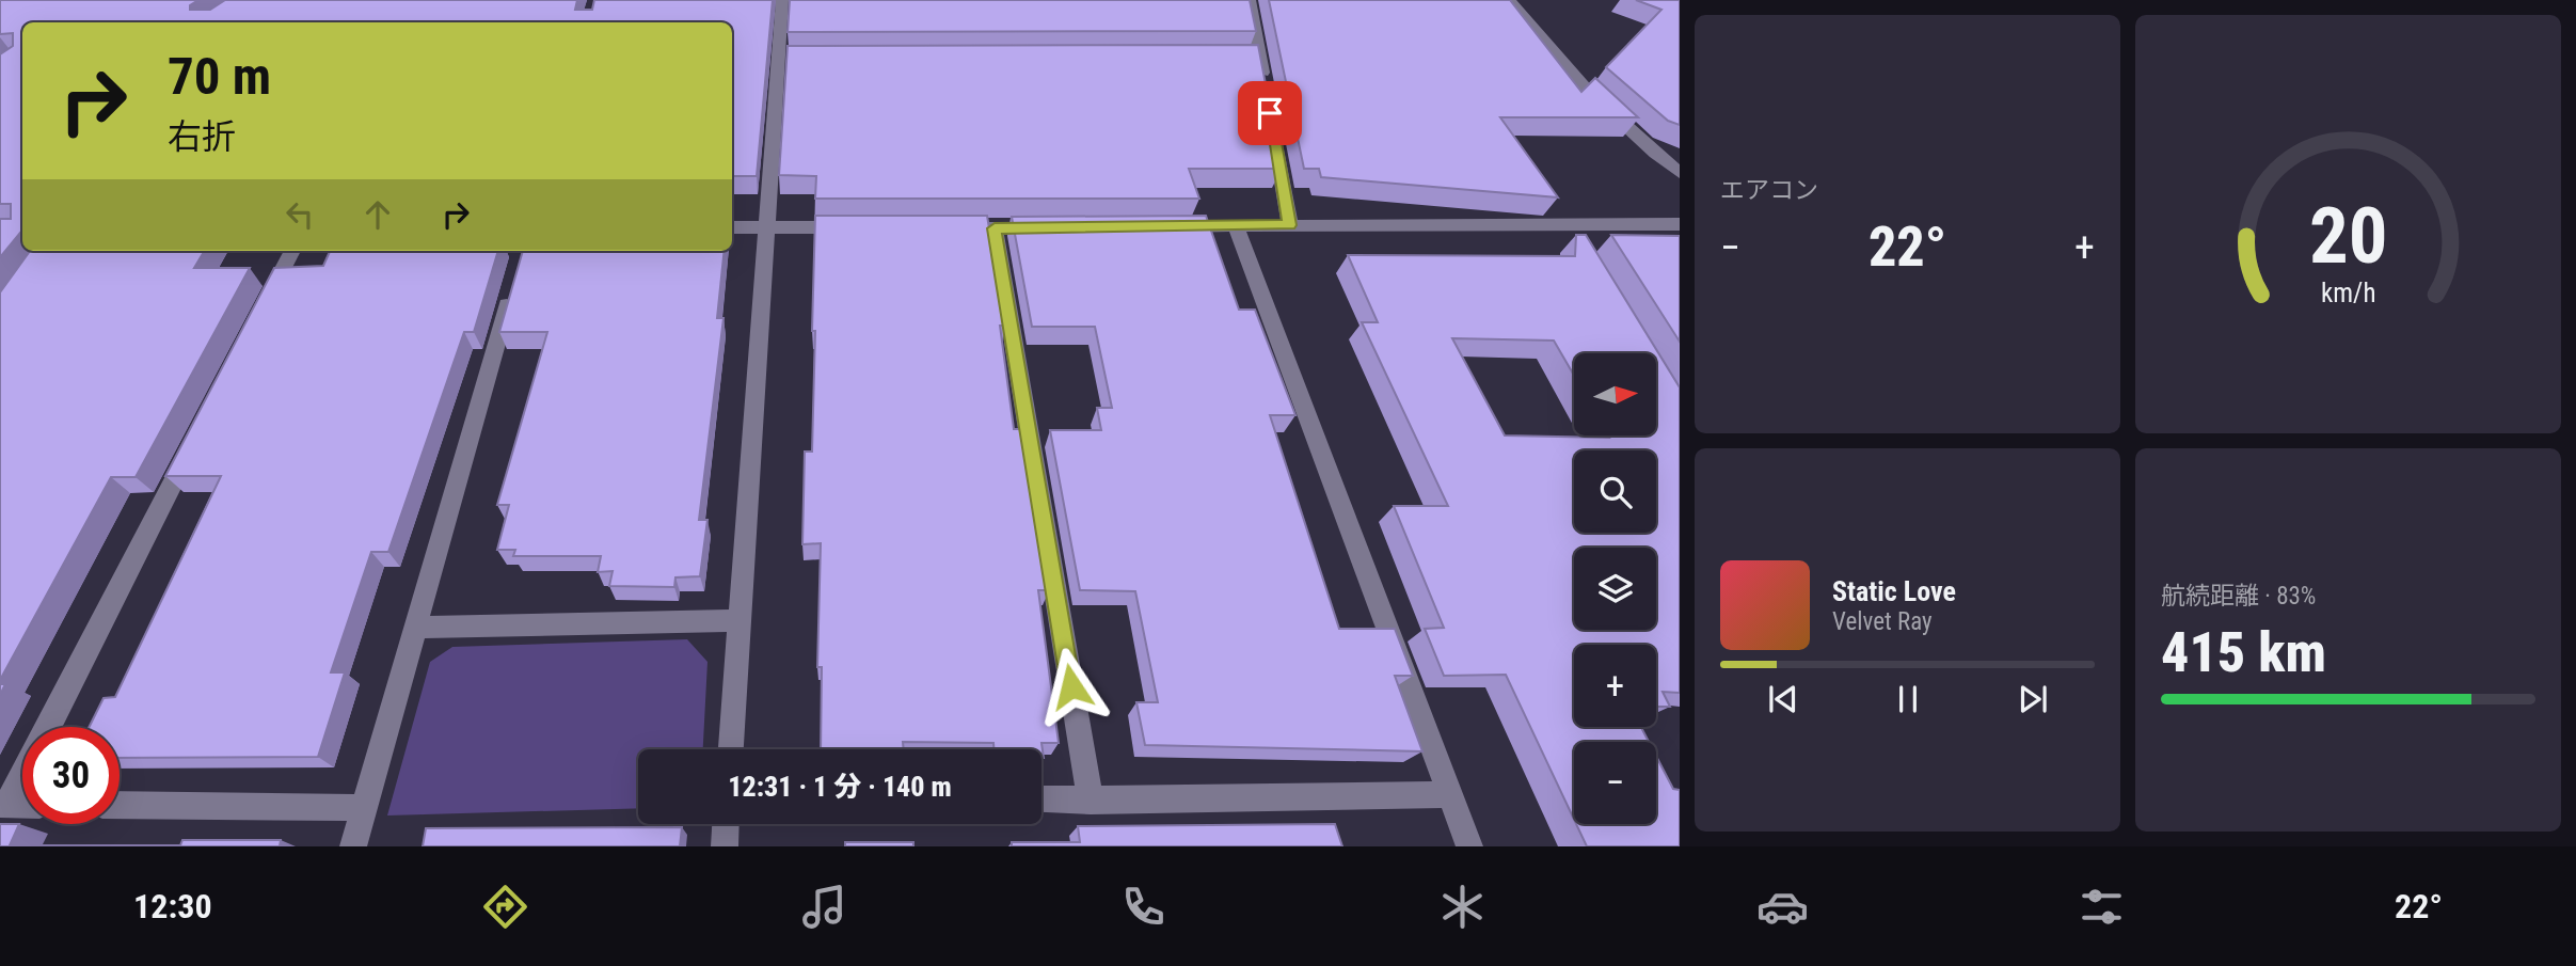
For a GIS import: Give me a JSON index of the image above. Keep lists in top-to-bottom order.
{
  "north": "right",
  "page": {
    "tile": [
      "エアコン",
      ["航続距離 · 83%", "415 km"]
    ],
    "turn": ["70 m", "右折"],
    "heat": ["−", "22°", "+"],
    "map_buttons": ["+", "−"],
    "song": ["Static Love", "Velvet Ray"],
    "limit": "30",
    "trip": "12:31 · 1 分 · 140 m",
    "tabs": ["12:30", "22°"],
    "gauge": ["20", "km/h"]
  }
}
